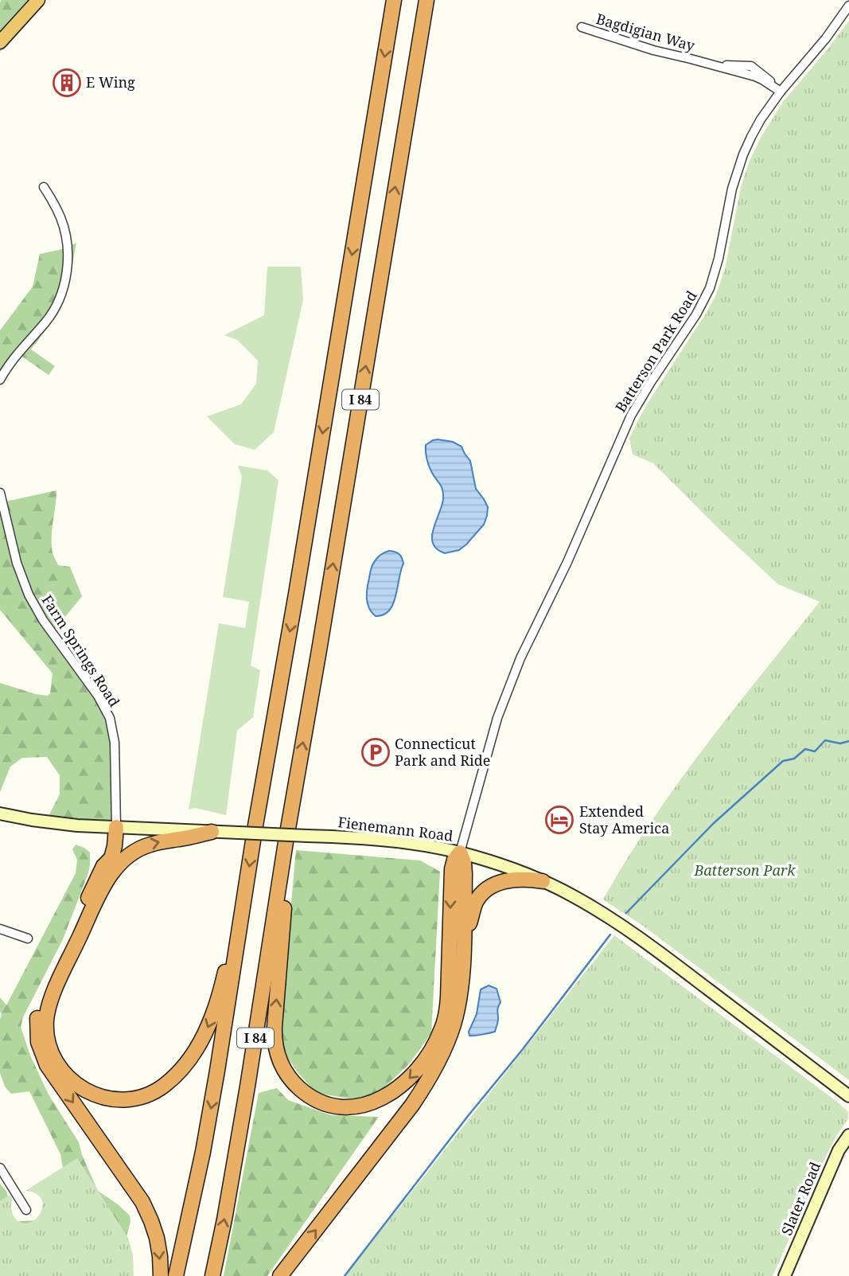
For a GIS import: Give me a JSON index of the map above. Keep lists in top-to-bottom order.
{
  "streets": {
    "highway": ["I 84"],
    "main road": ["Fienemann Road", "Slater Road"],
    "street": ["Bagdigian Way", "Batterson Park Road", "Farm Springs Road"]
  },
  "crossings": [
    ["Bagdigian Way", "Batterson Park Road"],
    ["Batterson Park Road", "Fienemann Road"],
    ["Farm Springs Road", "Fienemann Road"]
  ],
  "parks": ["Batterson Park"],
  "places": {
    "building": ["E Wing"],
    "parking": ["Connecticut Park and Ride"],
    "hotel": ["Extended Stay America"]
  }
}
